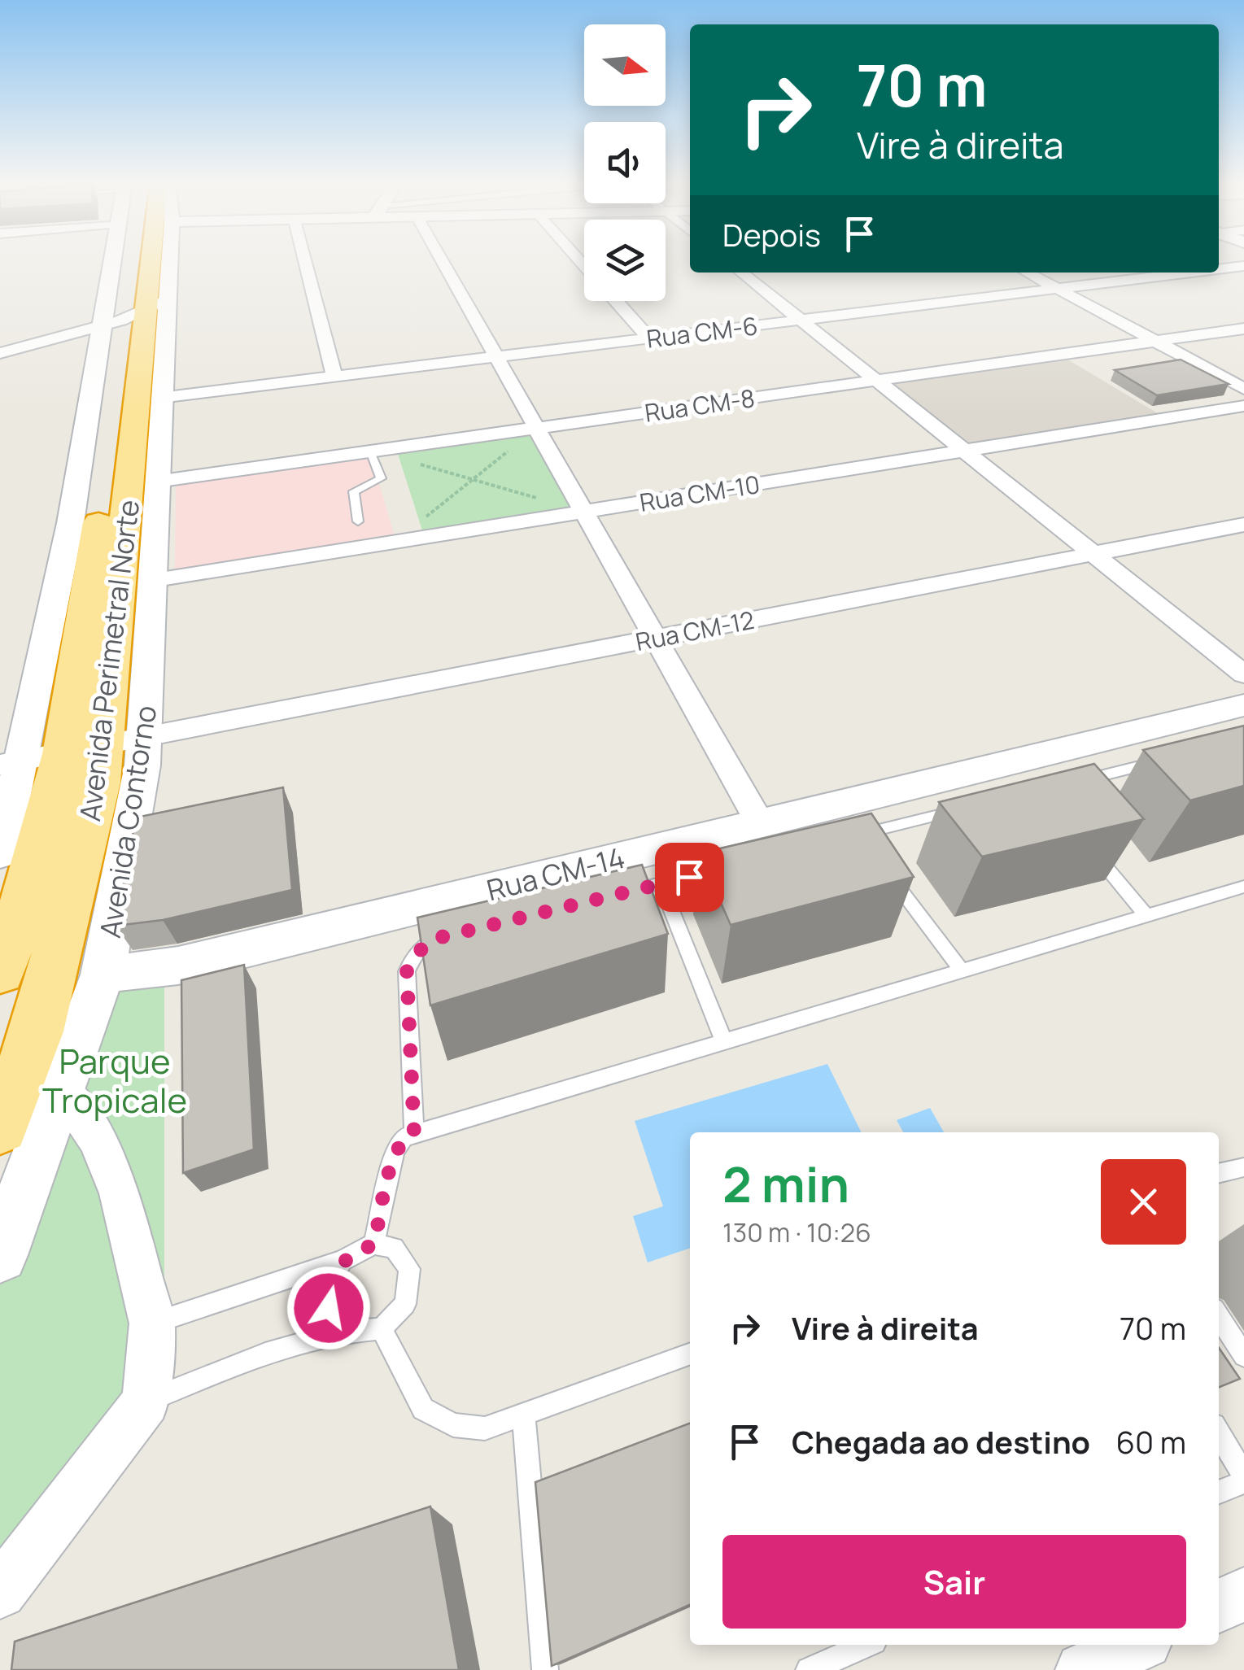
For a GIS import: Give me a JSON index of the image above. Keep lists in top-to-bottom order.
{
  "streets": {
    "highway": ["Avenida Perimetral Norte"],
    "street": [
      "Rua CM-6",
      "Rua CM-8",
      "Rua CM-10",
      "Rua CM-12",
      "Avenida Contorno",
      "Rua CM-14"
    ]
  },
  "crossings": [
    ["Rua CM-6", "Avenida Contorno"],
    ["Rua CM-8", "Avenida Contorno"],
    ["Rua CM-10", "Avenida Contorno"],
    ["Rua CM-12", "Avenida Perimetral Norte"],
    ["Rua CM-12", "Avenida Contorno"],
    ["Avenida Perimetral Norte", "Avenida Contorno"],
    ["Avenida Contorno", "Rua CM-14"]
  ],
  "parks": ["Parque Tropicale"],
  "north": "right",
  "page": {
    "turn": ["70 m", "Vire à direita"],
    "then": "Depois",
    "heading": ["2 min", "130 m · 10:26"],
    "list": [
      {
        "name": "Vire à direita",
        "value": "70 m"
      },
      {
        "name": "Chegada ao destino",
        "value": "60 m"
      }
    ],
    "buttons": "Sair"
  }
}
